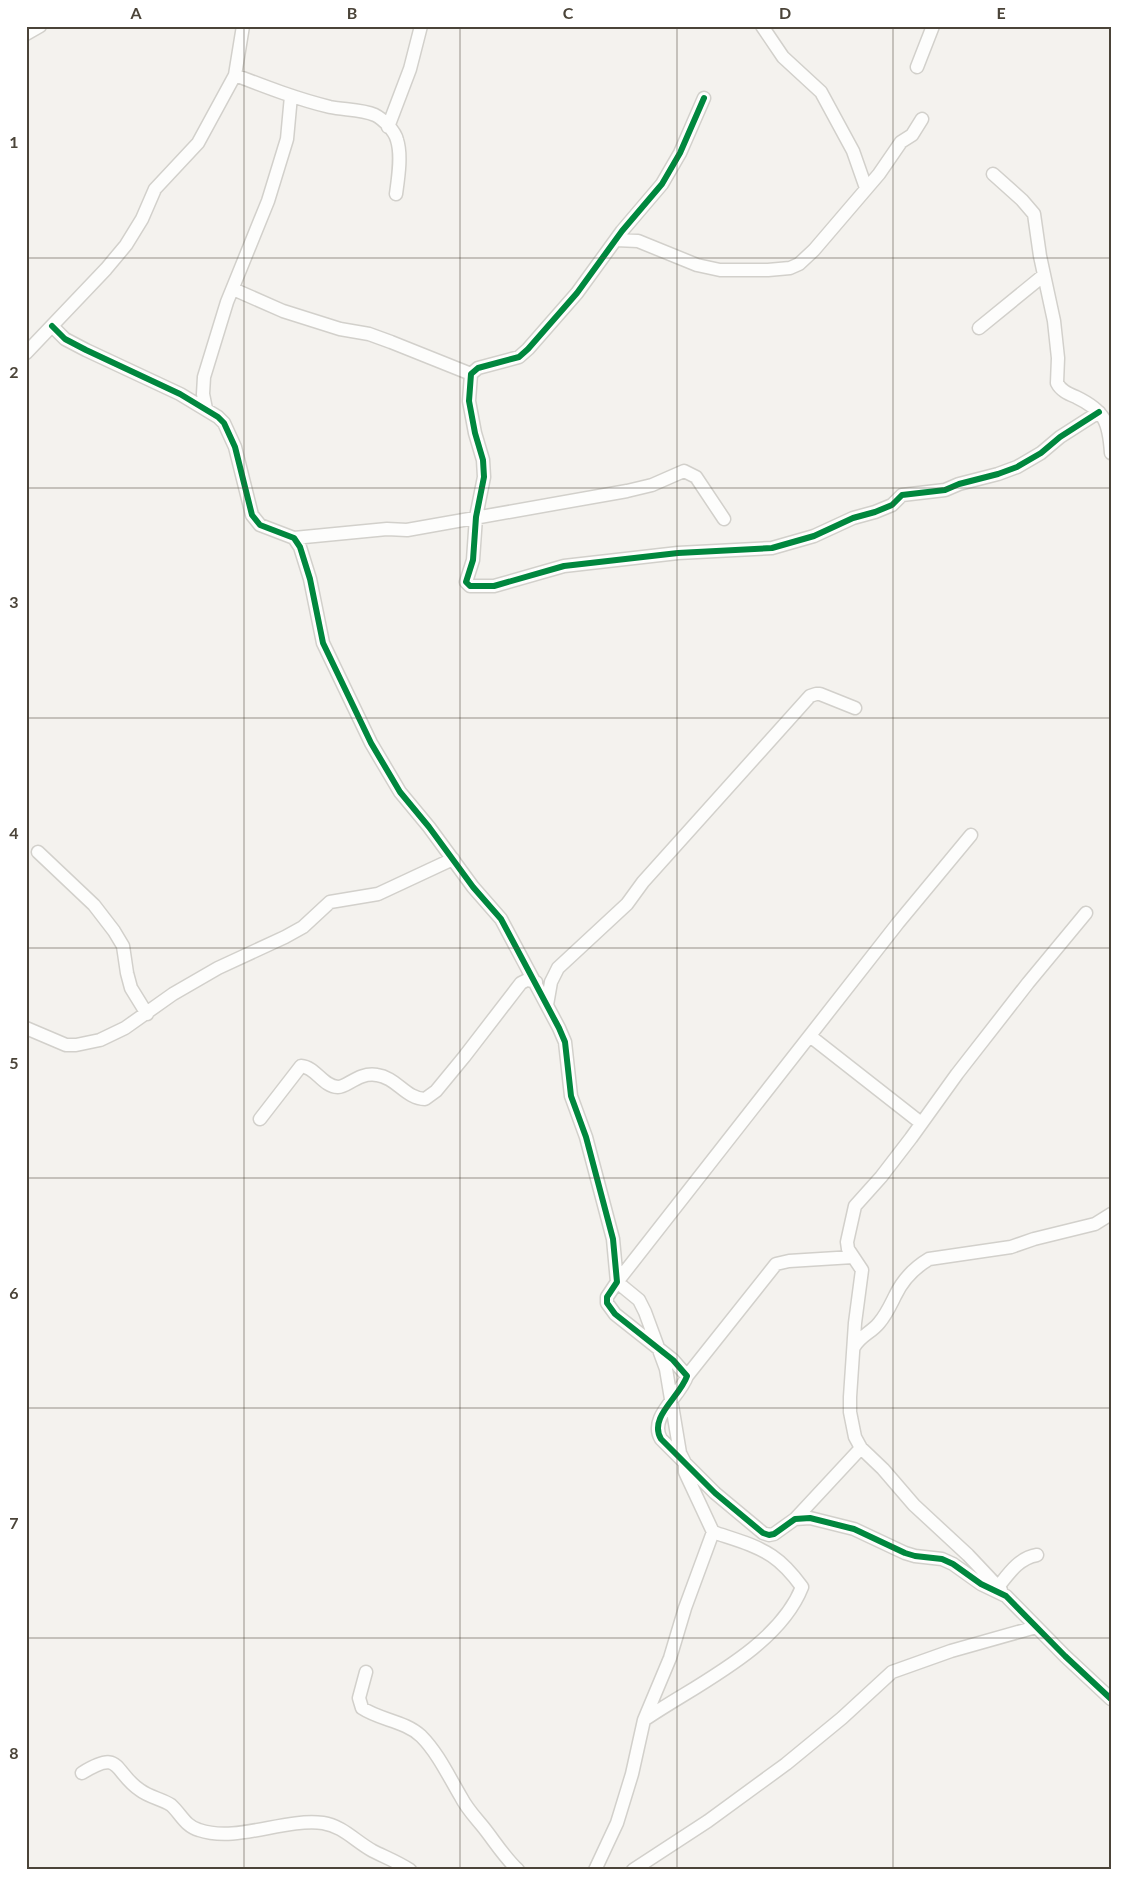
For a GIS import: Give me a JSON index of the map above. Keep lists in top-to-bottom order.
{
  "grid": {
    "columns": [
      "A",
      "B",
      "C",
      "D",
      "E"
    ],
    "rows": [
      "1",
      "2",
      "3",
      "4",
      "5",
      "6",
      "7",
      "8"
    ]
  }
}
